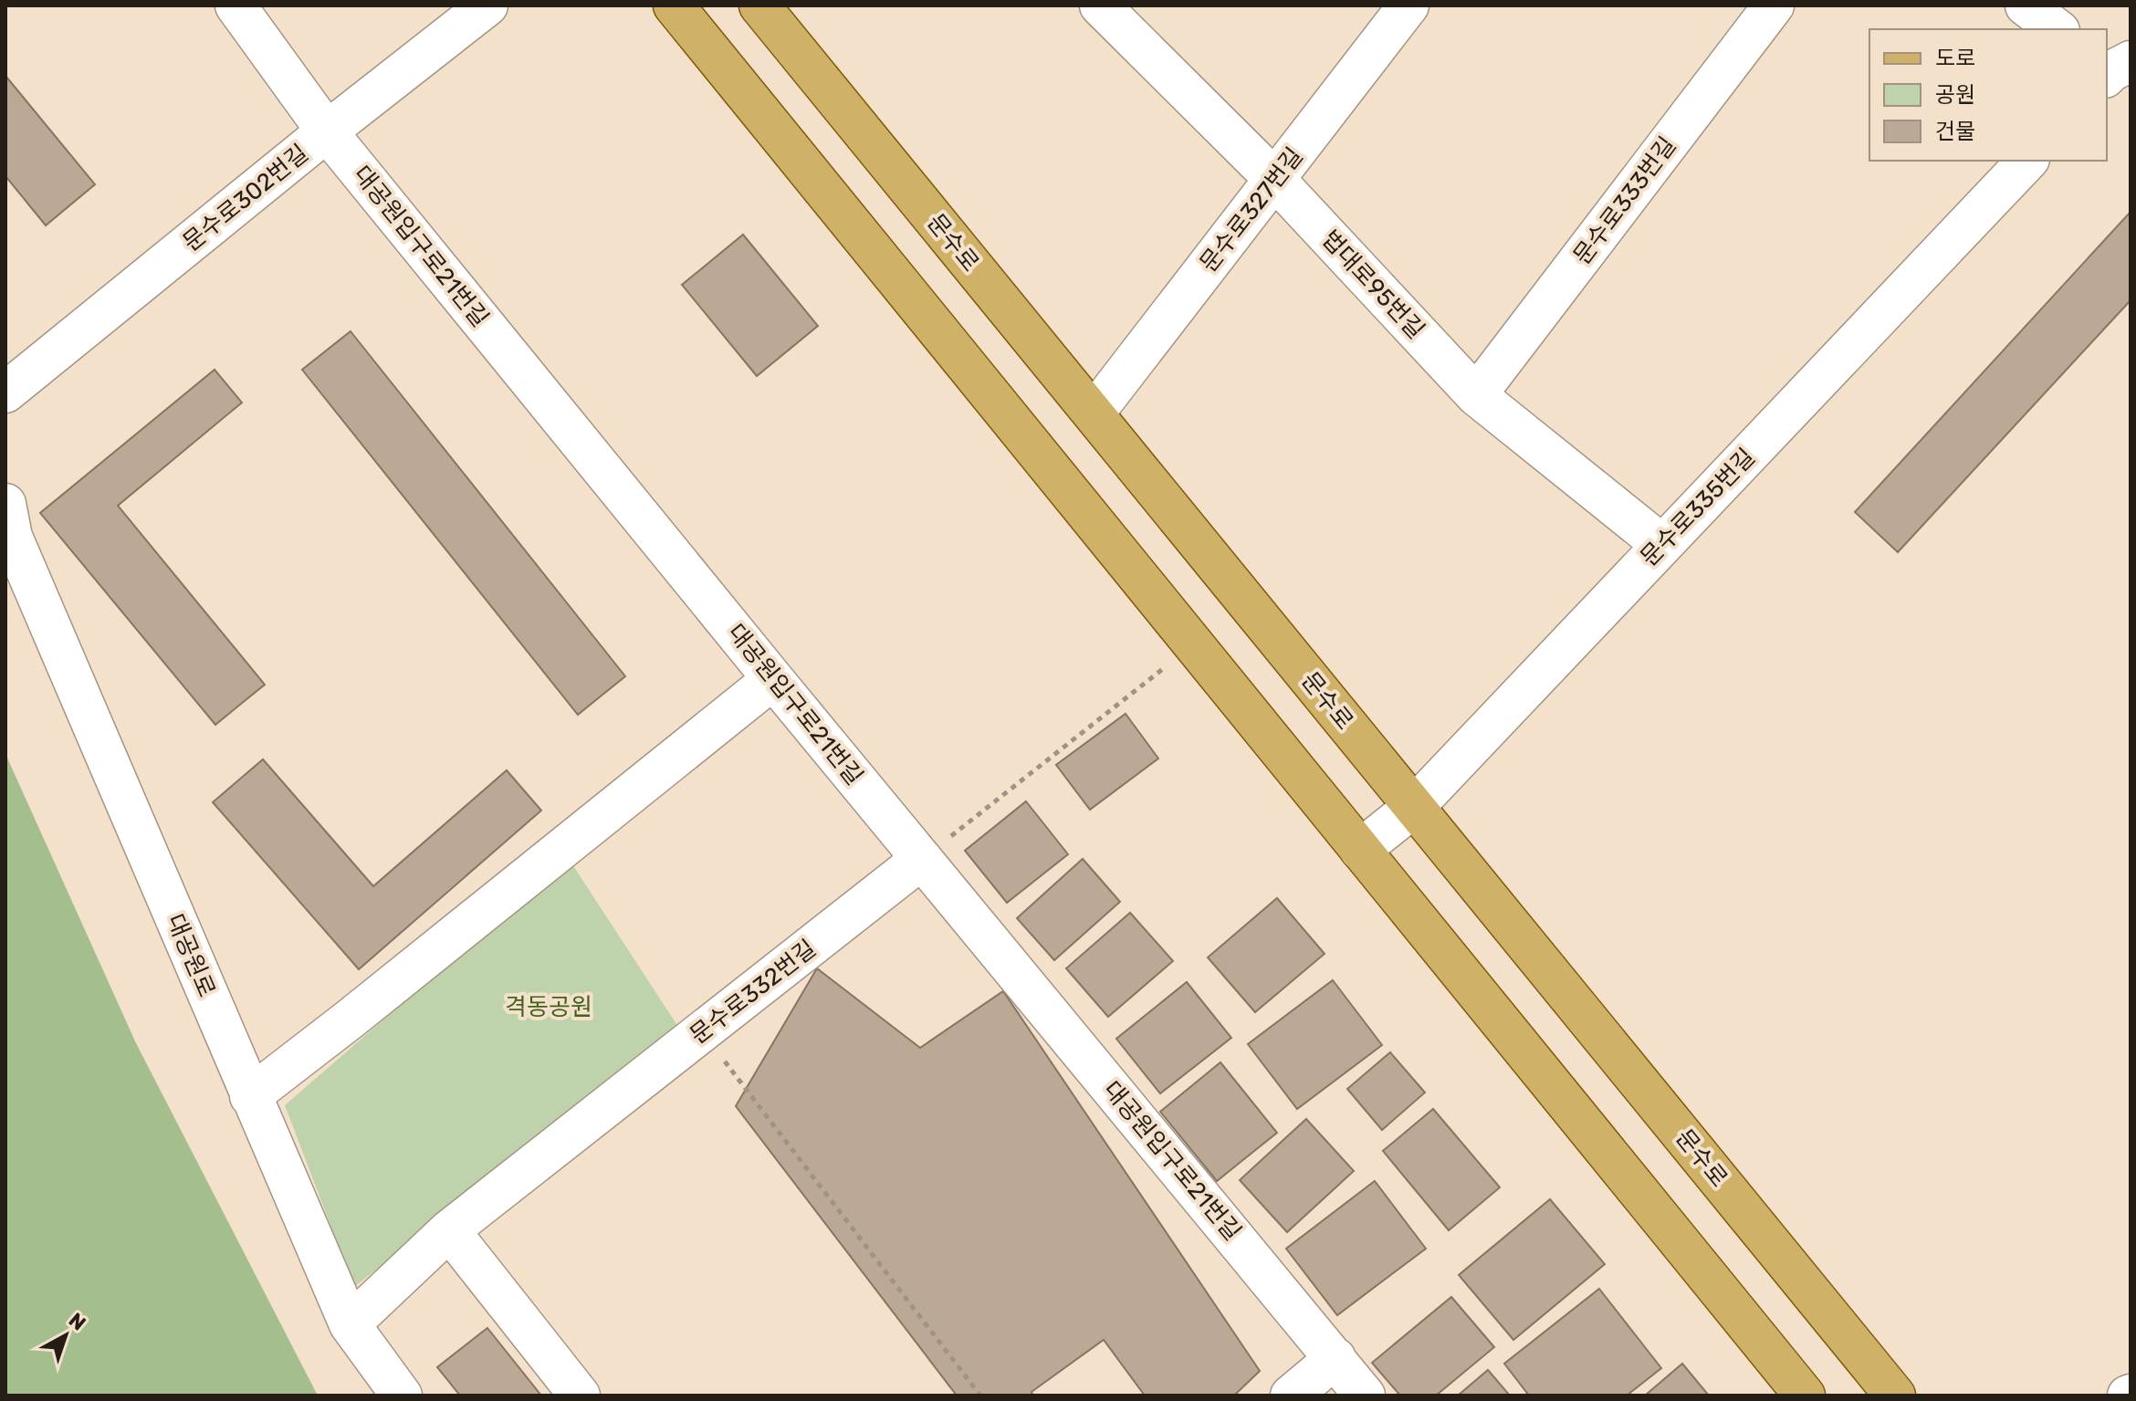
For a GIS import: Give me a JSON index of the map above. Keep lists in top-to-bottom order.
{
  "streets": {
    "main road": ["문수로"],
    "street": [
      "문수로302번길",
      "문수로333번길",
      "문수로327번길",
      "대공원입구로21번길",
      "법대로95번길",
      "문수로335번길",
      "대공원로",
      "문수로332번길"
    ]
  },
  "crossings": [
    ["문수로302번길", "대공원입구로21번길"],
    ["문수로333번길", "법대로95번길"],
    ["문수로327번길", "문수로"],
    ["문수로327번길", "법대로95번길"],
    ["문수로", "문수로335번길"],
    ["대공원입구로21번길", "문수로332번길"],
    ["법대로95번길", "문수로335번길"],
    ["대공원로", "문수로332번길"]
  ],
  "parks": ["격동공원"],
  "legend": ["도로", "공원", "건물"],
  "north": "top right"
}
